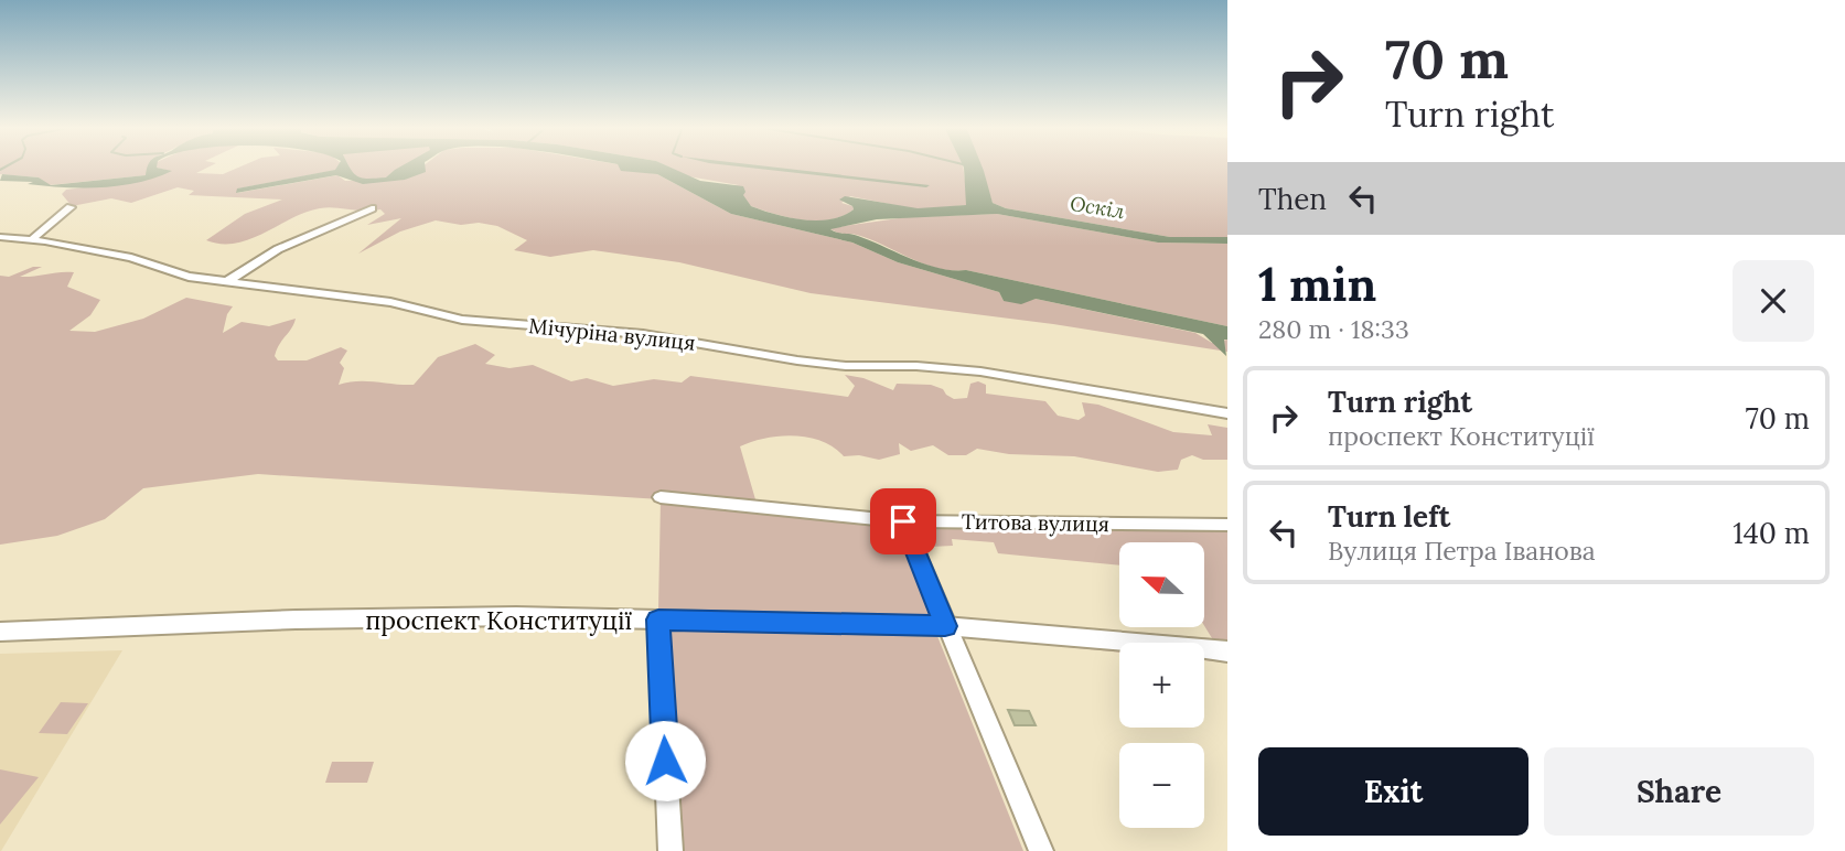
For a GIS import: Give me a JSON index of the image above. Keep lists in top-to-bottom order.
{
  "streets": {
    "main road": ["проспект Конституції"],
    "street": ["Мічуріна вулиця", "Титова вулиця"]
  },
  "water": ["Оскіл"],
  "north": "left",
  "page": {
    "turn": ["70 m", "Turn right"],
    "then": "Then",
    "heading": ["1 min", "280 m · 18:33"],
    "list": [
      {
        "name": "Turn right",
        "note": "проспект Конституції",
        "value": "70 m"
      },
      {
        "name": "Turn left",
        "note": "Вулиця Петра Іванова",
        "value": "140 m"
      }
    ],
    "map_buttons": ["+", "−"],
    "buttons": ["Exit", "Share"]
  }
}
